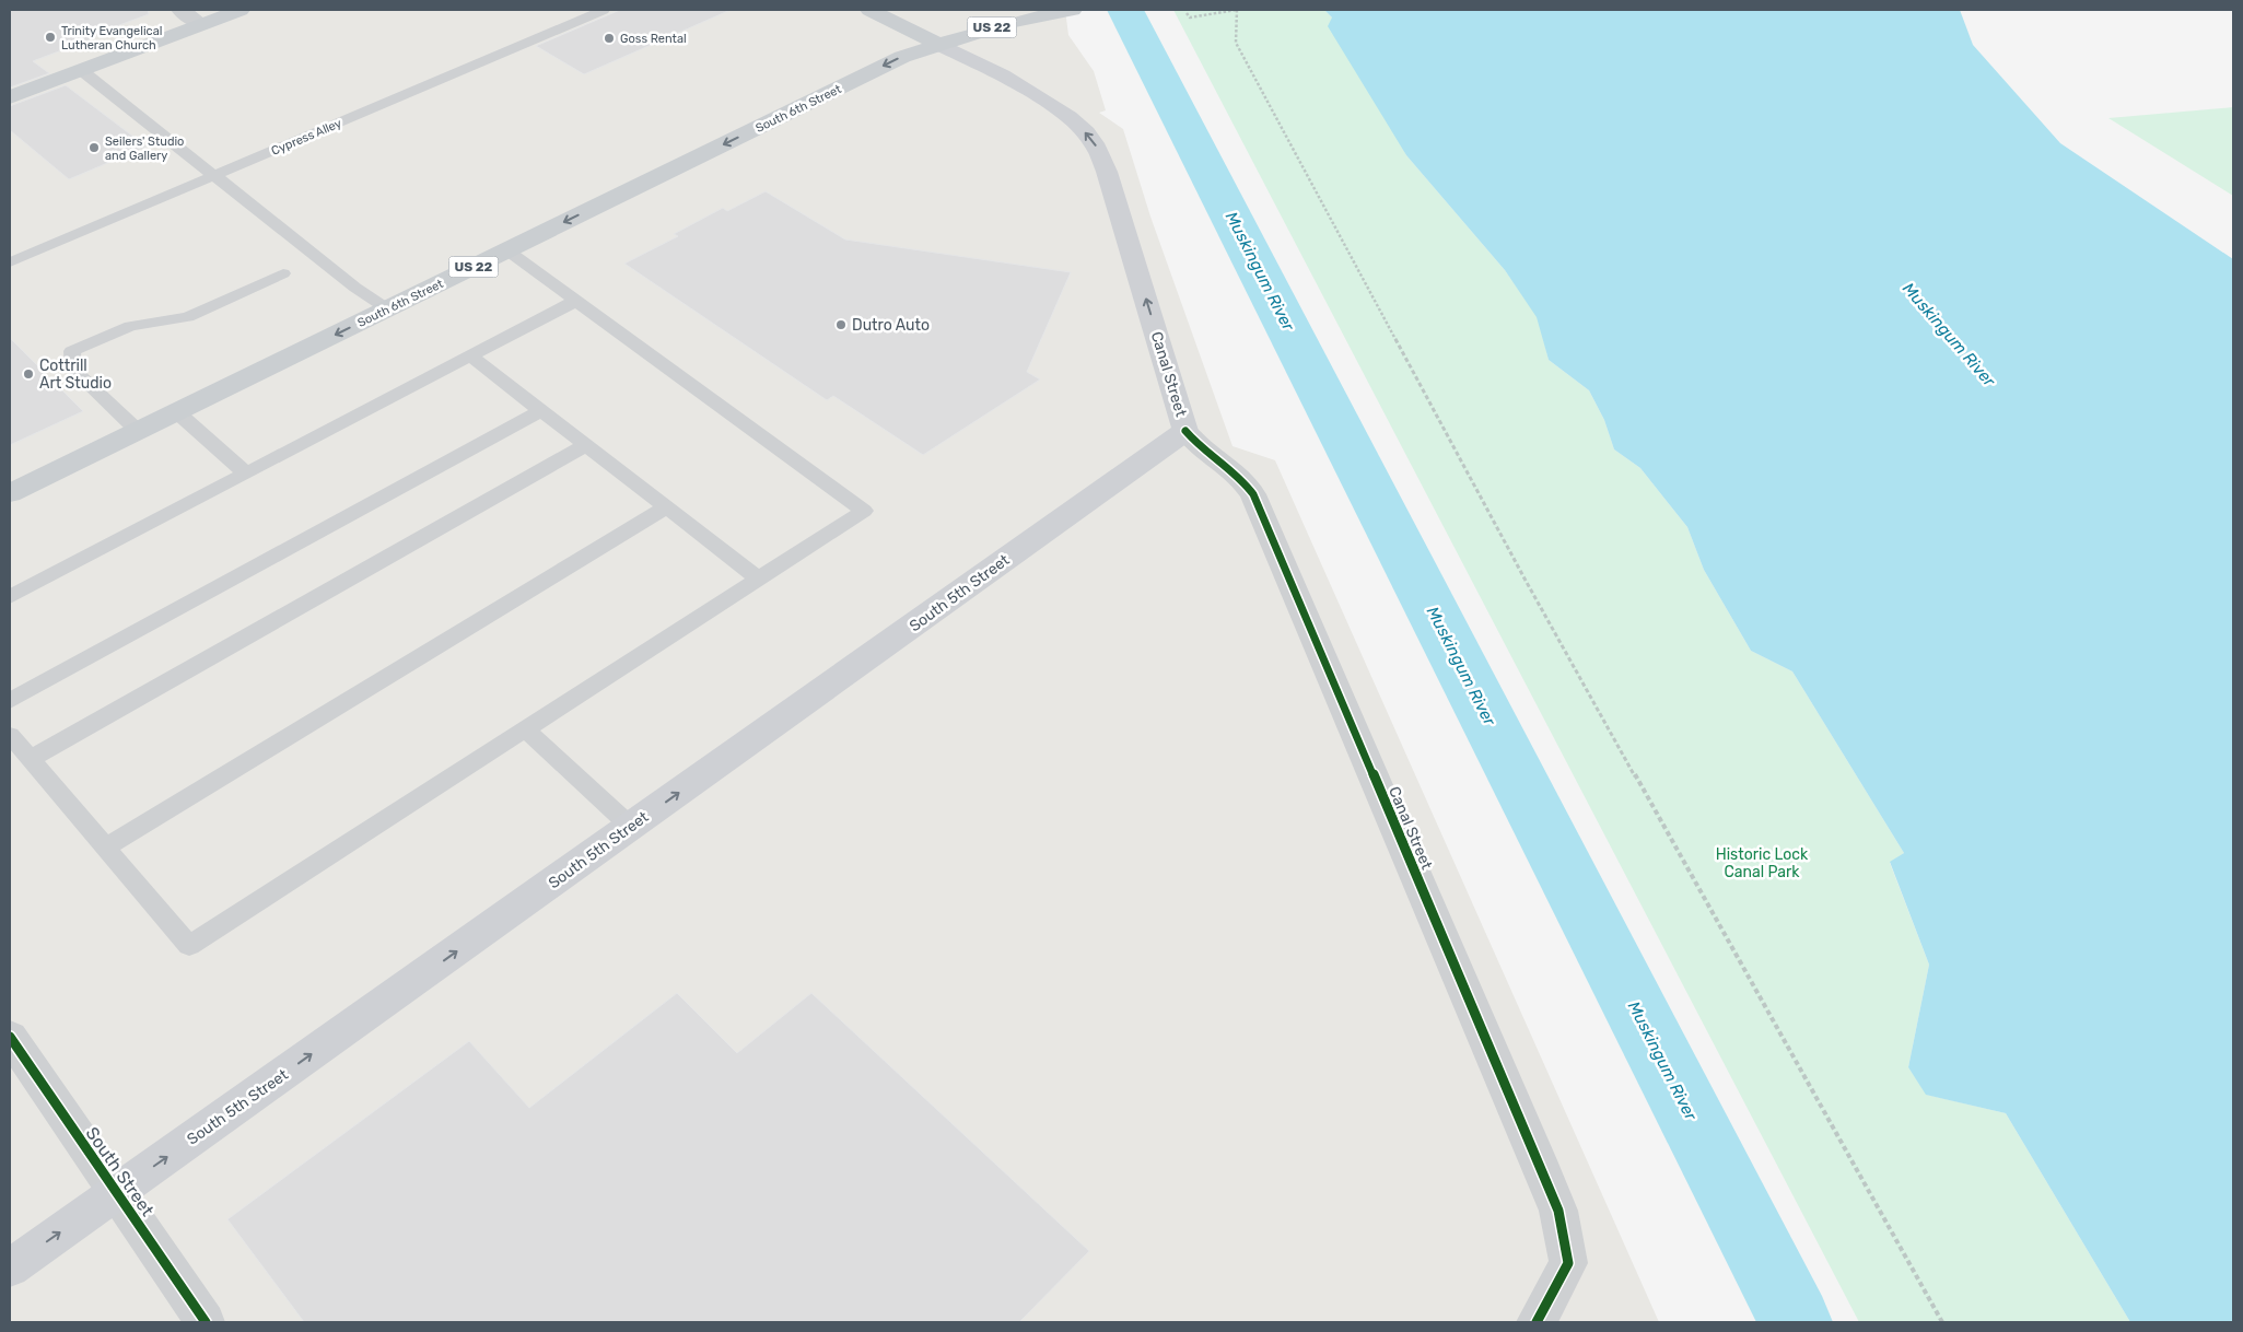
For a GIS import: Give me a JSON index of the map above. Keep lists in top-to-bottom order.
{
  "streets": {
    "main road": [
      "US 22",
      "South 6th Street",
      "Canal Street",
      "South 5th Street"
    ],
    "street": ["South Street"],
    "lane": ["Cypress Alley"]
  },
  "crossings": [
    ["US 22", "South 6th Street"],
    ["US 22", "Canal Street"],
    ["South 6th Street", "Canal Street"],
    ["Canal Street", "South 5th Street"],
    ["South 5th Street", "South Street"]
  ],
  "one_way": ["South 6th Street", "South 5th Street"],
  "water": ["Muskingum River"],
  "parks": ["Historic Lock Canal Park"],
  "places": [
    "Trinity Evangelical Lutheran Church",
    "Goss Rental",
    "Seilers' Studio and Gallery",
    "Dutro Auto",
    "Cottrill Art Studio"
  ]
}
